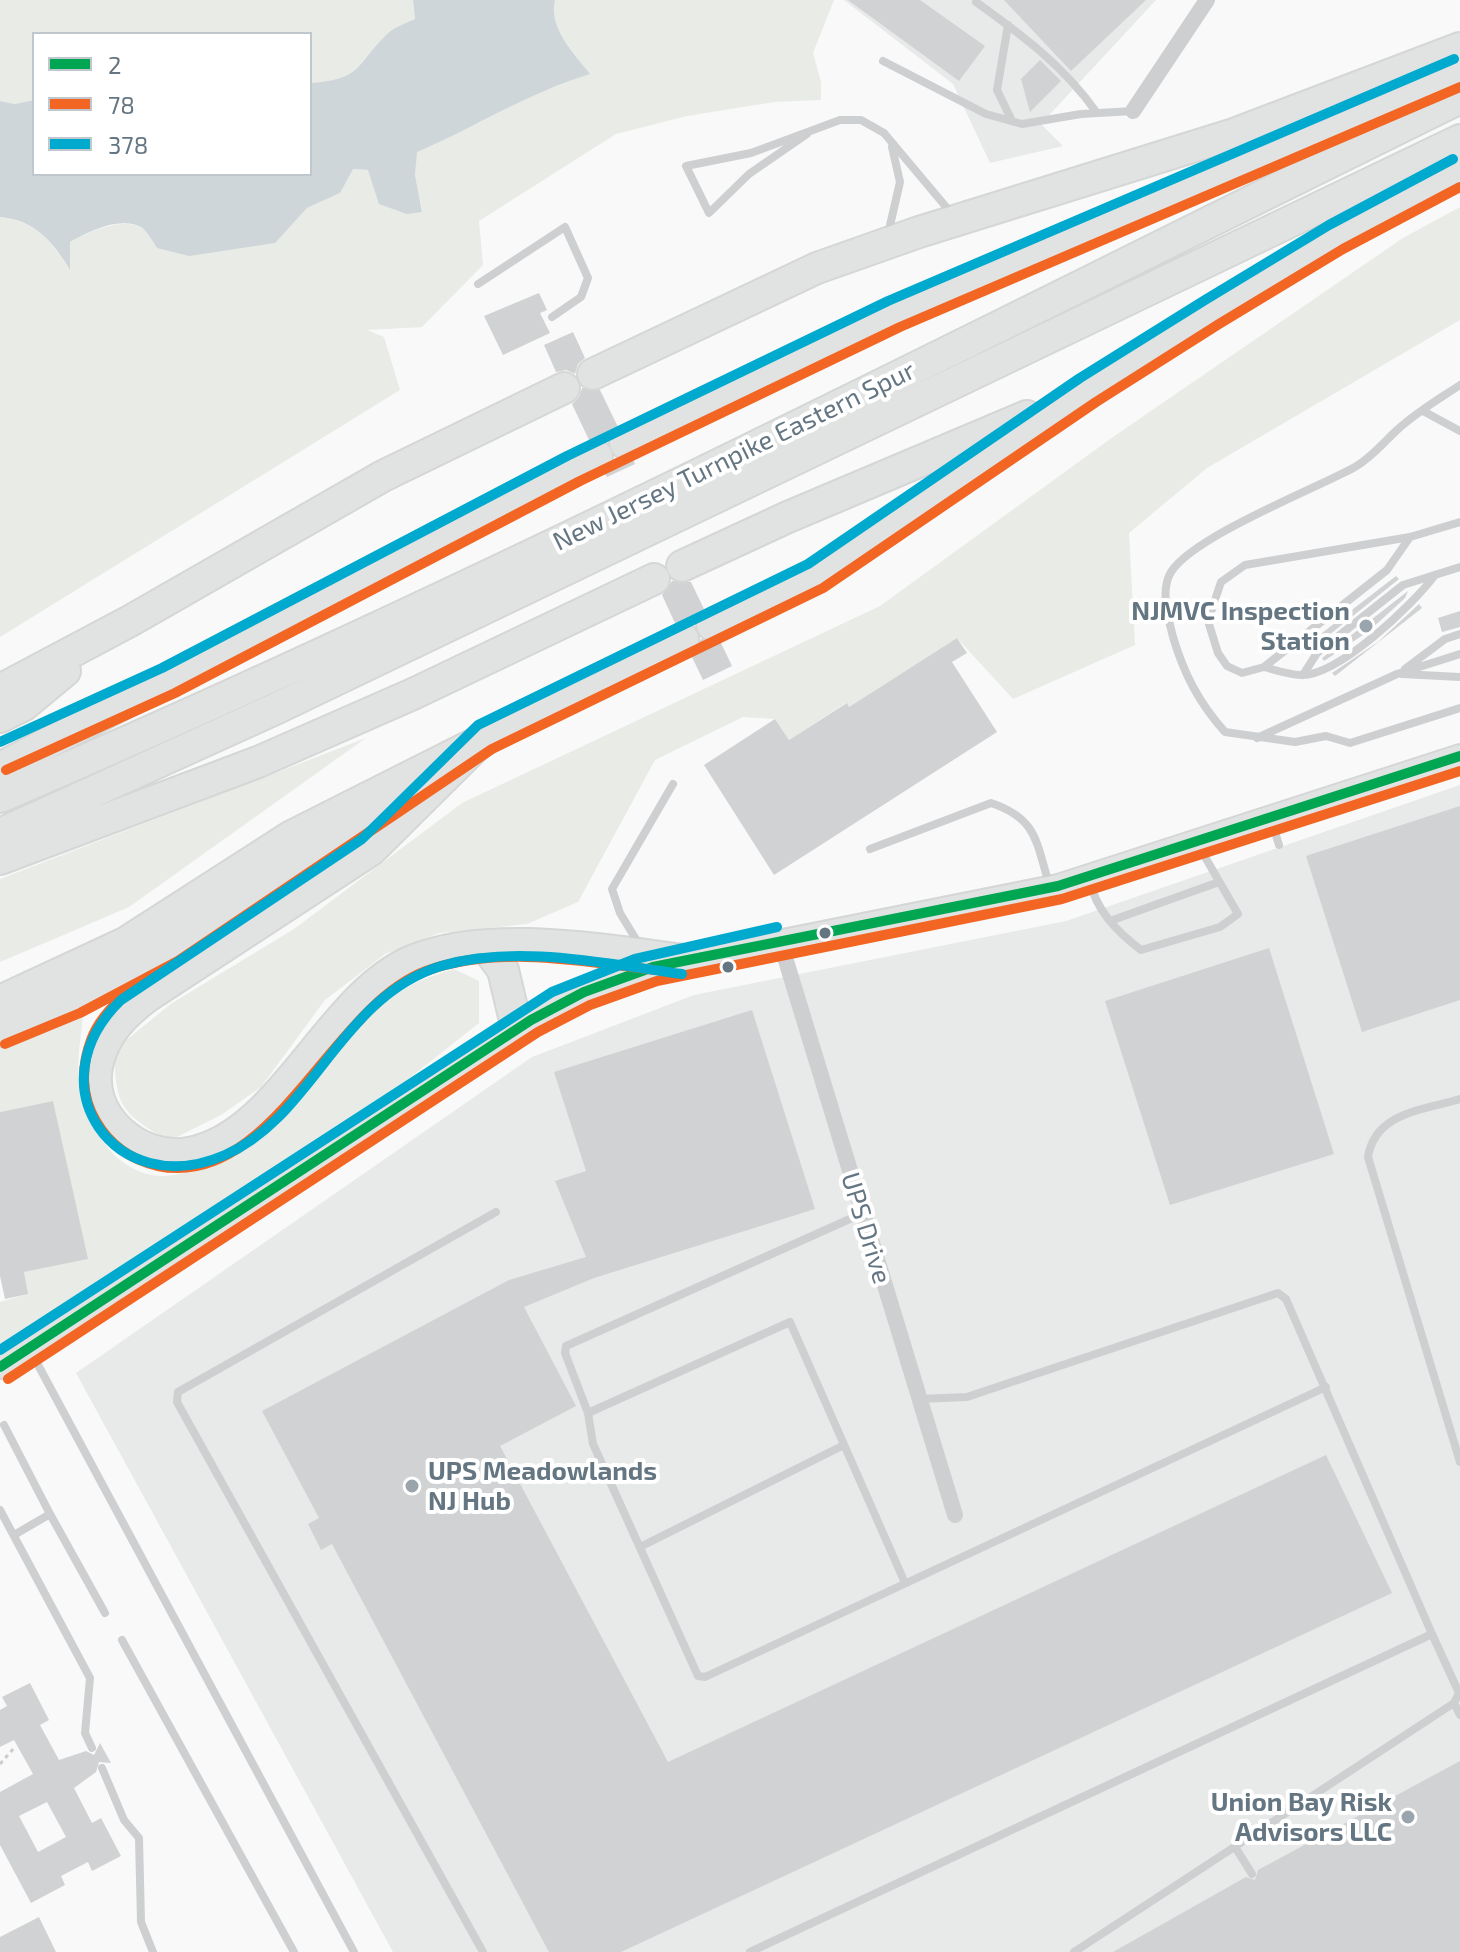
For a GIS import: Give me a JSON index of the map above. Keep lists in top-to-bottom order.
{
  "streets": {
    "highway": ["New Jersey Turnpike Eastern Spur"],
    "street": ["UPS Drive"]
  },
  "places": ["NJMVC Inspection Station", "UPS Meadowlands NJ Hub", "Union Bay Risk Advisors LLC"],
  "lines": ["transit line 378", "transit line 78", "transit line 2"],
  "legend": ["2", "78", "378"]
}
